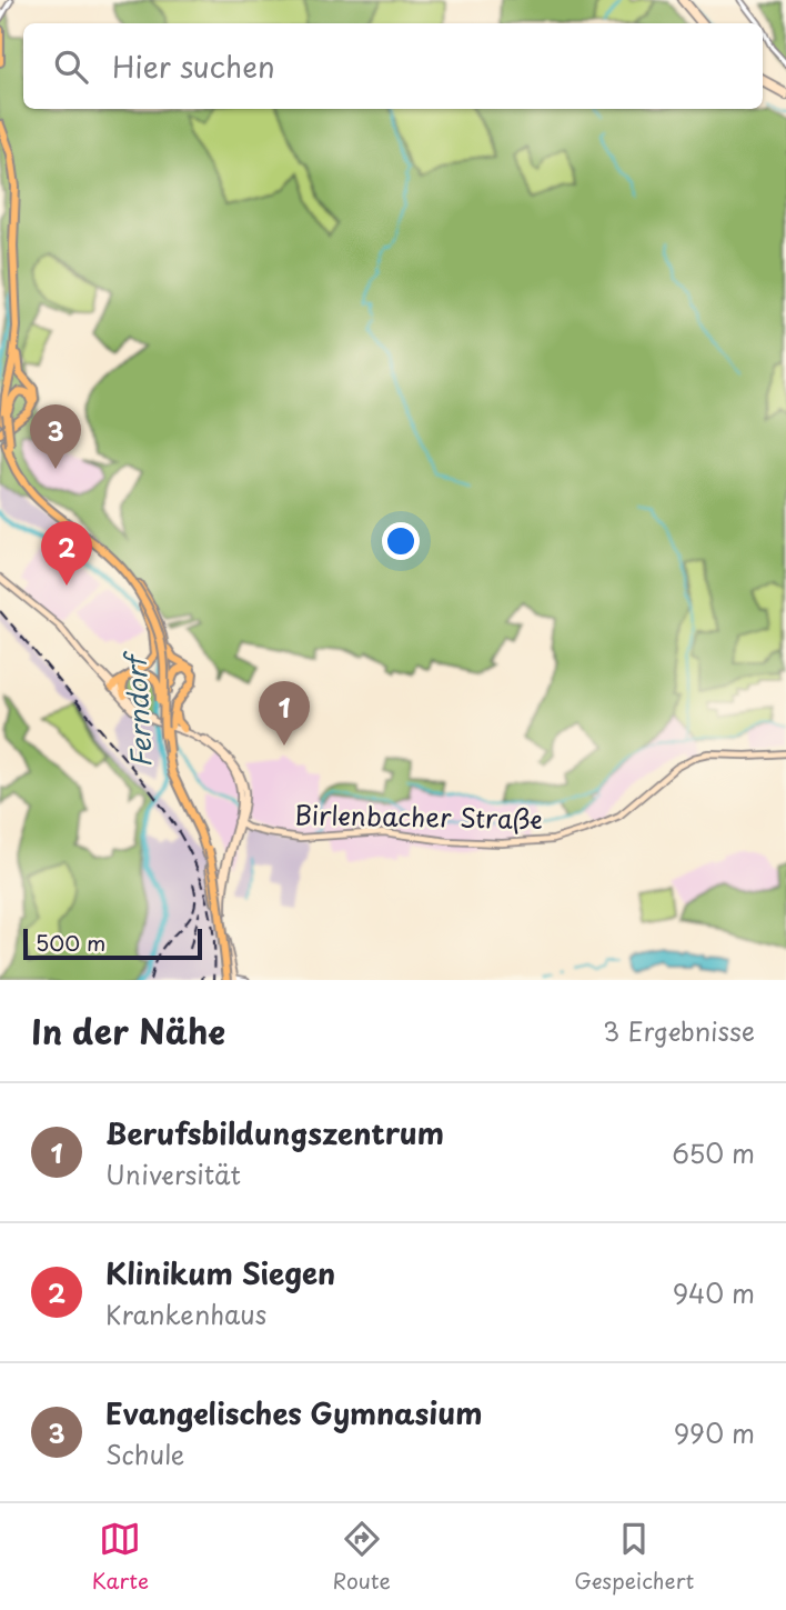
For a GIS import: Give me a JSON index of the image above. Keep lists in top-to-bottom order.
{
  "streets": {
    "main road": ["Birlenbacher Straße"]
  },
  "water": ["Ferndorf"],
  "scale_bar": "500 m",
  "page": {
    "search": "Hier suchen",
    "pins": ["3", "2", "1"],
    "scale": "500 m",
    "heading": ["In der Nähe", "3 Ergebnisse"],
    "list": [
      {
        "mark": "1",
        "name": "Berufsbildungszentrum",
        "note": "Universität",
        "value": "650 m"
      },
      {
        "mark": "2",
        "name": "Klinikum Siegen",
        "note": "Krankenhaus",
        "value": "940 m"
      },
      {
        "mark": "3",
        "name": "Evangelisches Gymnasium",
        "note": "Schule",
        "value": "990 m"
      }
    ],
    "nav": ["Karte", "Route", "Gespeichert"]
  }
}
